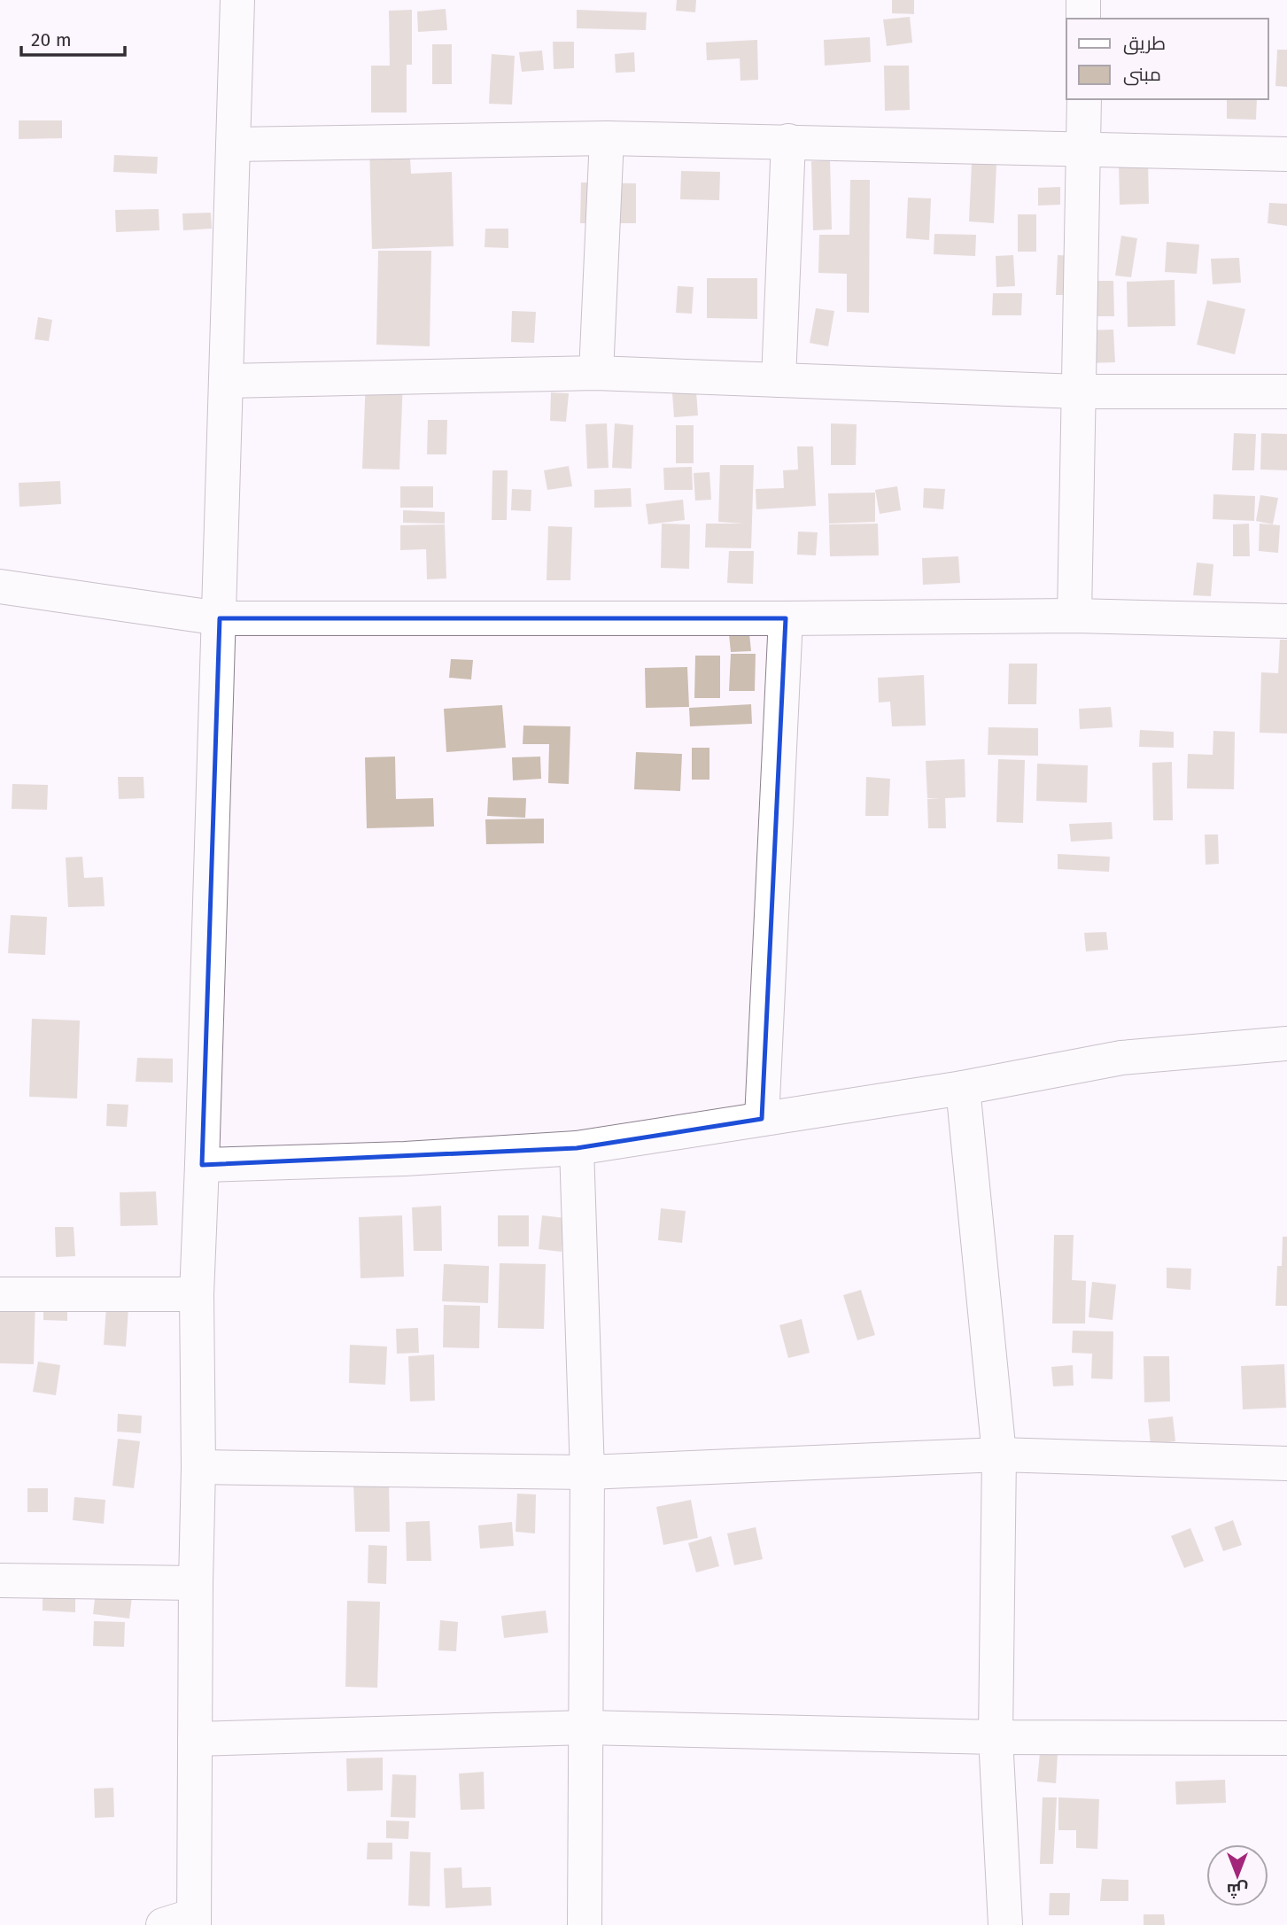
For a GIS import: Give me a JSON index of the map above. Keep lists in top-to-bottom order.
{
  "legend": ["طريق", "مبنى"],
  "scale_bar": "20 m",
  "north": "bottom"
}
